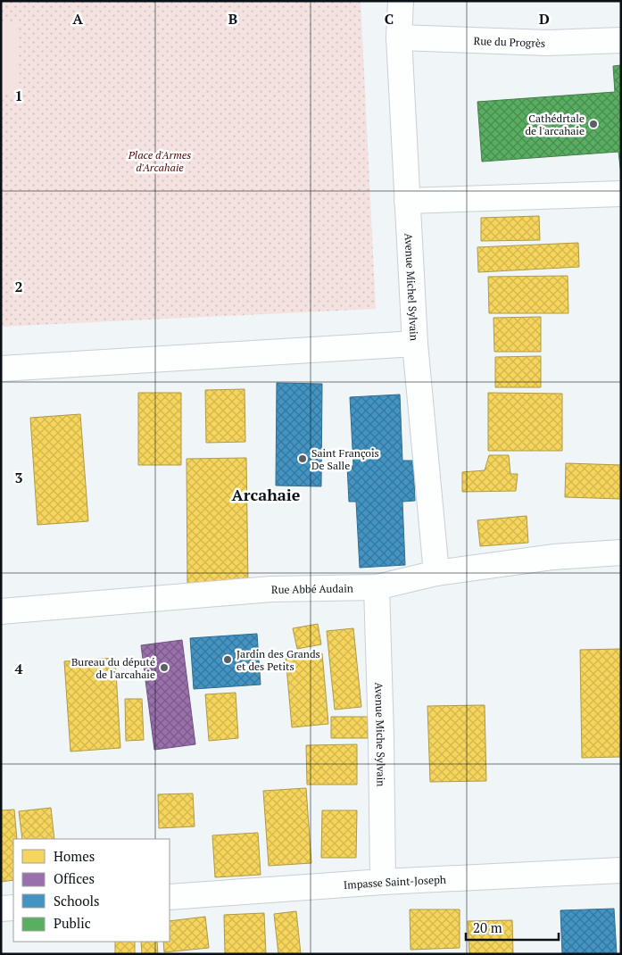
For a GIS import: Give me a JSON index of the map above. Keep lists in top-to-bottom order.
{
  "streets": {
    "street": [
      "Rue du Progrès",
      "Avenue Michel Sylvain",
      "Rue Abbé Audain",
      "Avenue Miche Sylvain",
      "Impasse Saint-Joseph"
    ]
  },
  "crossings": [
    ["Rue du Progrès", "Avenue Michel Sylvain"],
    ["Avenue Michel Sylvain", "Rue Abbé Audain"],
    ["Rue Abbé Audain", "Avenue Miche Sylvain"],
    ["Avenue Miche Sylvain", "Impasse Saint-Joseph"]
  ],
  "districts": ["Arcahaie"],
  "parks": ["Place d'Armes d'Arcahaie"],
  "places": [
    "Cathédrtale de l'arcahaie",
    "Saint François De Salle",
    "Jardin des Grands et des Petits",
    "Bureau du député de l'arcahaie"
  ],
  "legend": [
    "Homes",
    "Offices",
    "Schools",
    "Public"
  ],
  "scale_bar": "20 m",
  "grid": {
    "columns": [
      "A",
      "B",
      "C",
      "D"
    ],
    "rows": [
      "1",
      "2",
      "3",
      "4"
    ]
  }
}
